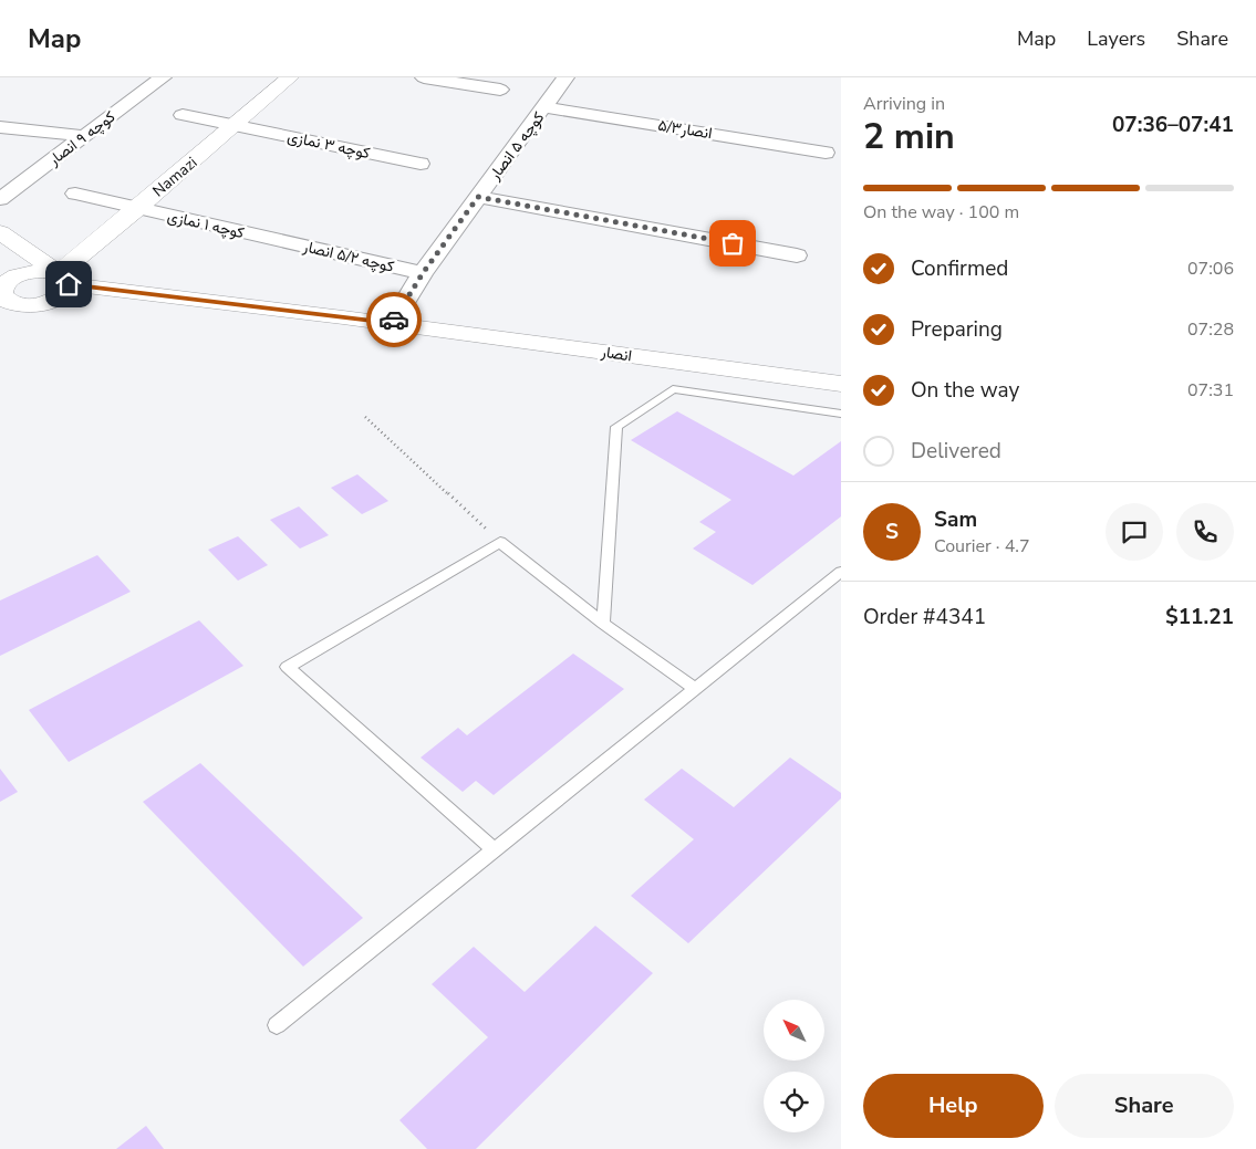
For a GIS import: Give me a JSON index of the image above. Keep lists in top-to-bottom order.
{
  "streets": {
    "street": [
      "انصار۵/۳",
      "کوچه ۹ انصار",
      "کوچه ۳ نمازی",
      "کوچه ۵ انصار",
      "Namazi",
      "کوچه ۱ نمازی",
      "کوچه ۵/۲ انصار",
      "انصار"
    ]
  },
  "crossings": [
    ["انصار۵/۳", "کوچه ۵ انصار"],
    ["کوچه ۳ نمازی", "Namazi"],
    ["کوچه ۵ انصار", "کوچه ۵/۲ انصار"],
    ["کوچه ۵ انصار", "انصار"],
    ["Namazi", "کوچه ۱ نمازی"],
    ["Namazi", "انصار"],
    ["کوچه ۱ نمازی", "کوچه ۵/۲ انصار"]
  ],
  "north": "top left",
  "page": {
    "header": "Map",
    "nav": ["Map", "Layers", "Share"],
    "heading": ["2 min", "Arriving in", "07:36–07:41"],
    "panel": [
      "Sam",
      "Courier · 4.7",
      "Order #4341",
      "$11.21"
    ],
    "bar": "On the way · 100 m",
    "list": [
      ["Confirmed", "07:06"],
      ["Preparing", "07:28"],
      ["On the way", "07:31"],
      "Delivered"
    ],
    "round": "S",
    "buttons": ["Help", "Share"]
  }
}
